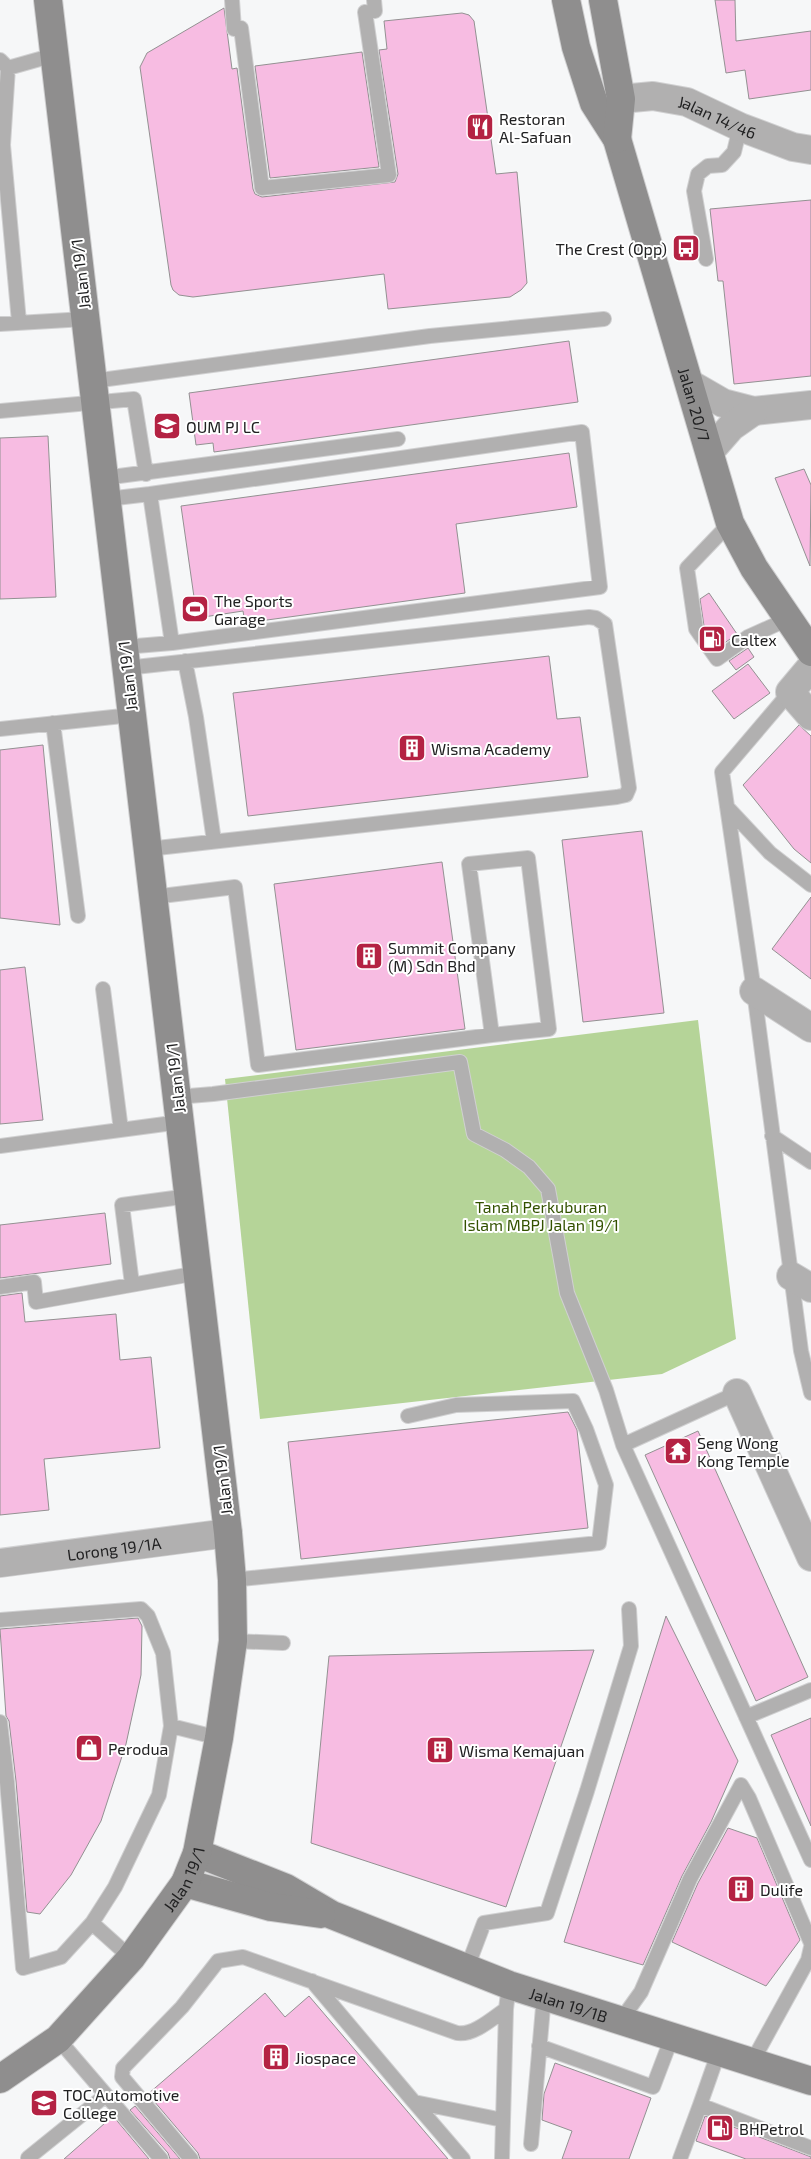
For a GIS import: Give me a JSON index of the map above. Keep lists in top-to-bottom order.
{
  "streets": {
    "main road": ["Jalan 19/1", "Jalan 20/7", "Jalan 19/1B"],
    "street": ["Jalan 14/46", "Lorong 19/1A"]
  },
  "crossings": [
    ["Jalan 14/46", "Jalan 20/7"],
    ["Jalan 19/1", "Lorong 19/1A"],
    ["Jalan 19/1", "Jalan 19/1B"]
  ],
  "parks": ["Tanah Perkuburan Islam MBPJ Jalan 19/1"],
  "places": {
    "restaurant": ["Restoran Al-Safuan"],
    "bus stop": ["The Crest (Opp)"],
    "school or university": ["OUM PJ LC", "TOC Automotive College"],
    "sports": ["The Sports Garage"],
    "fuel station": ["Caltex", "BHPetrol"],
    "building": [
      "Wisma Academy",
      "Summit Company (M) Sdn Bhd",
      "Wisma Kemajuan",
      "Dulife",
      "Jiospace"
    ],
    "temple": ["Seng Wong Kong Temple"],
    "shop": ["Perodua"]
  }
}
